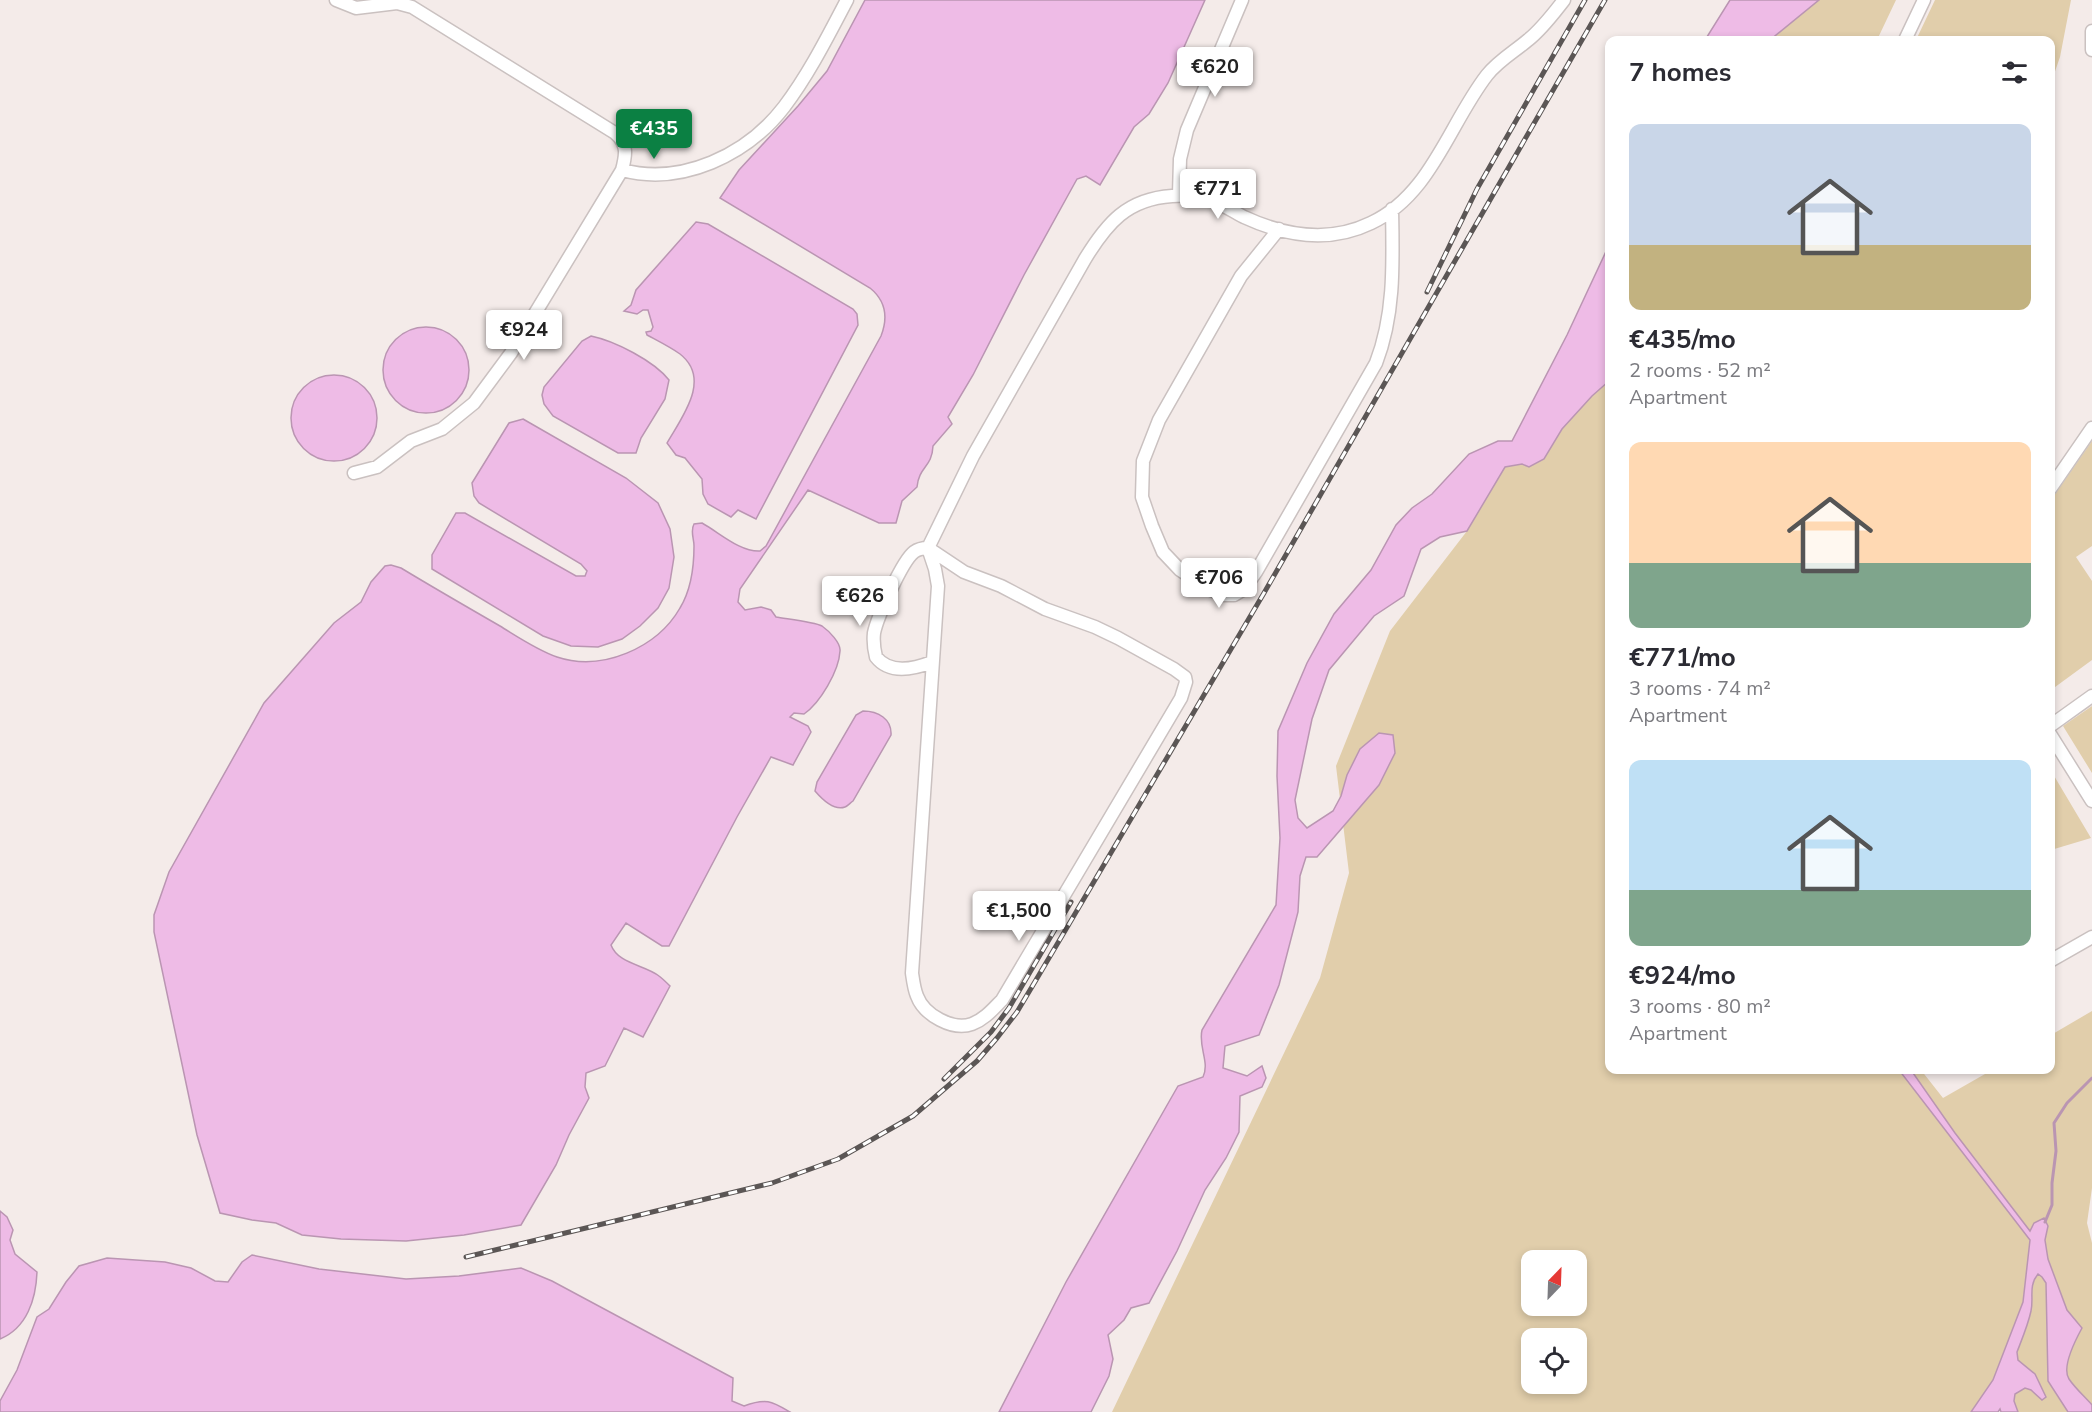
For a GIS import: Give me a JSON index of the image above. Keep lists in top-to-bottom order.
{
  "north": "top right",
  "page": {
    "heading": "7 homes",
    "price": [
      "€620",
      "€435",
      "€771",
      "€924",
      "€706",
      "€626",
      "€1,500"
    ],
    "list": [
      {
        "name": "€435/mo",
        "note": "2 rooms · 52 m² · Apartment"
      },
      {
        "name": "€771/mo",
        "note": "3 rooms · 74 m² · Apartment"
      },
      {
        "name": "€924/mo",
        "note": "3 rooms · 80 m² · Apartment"
      }
    ]
  }
}
